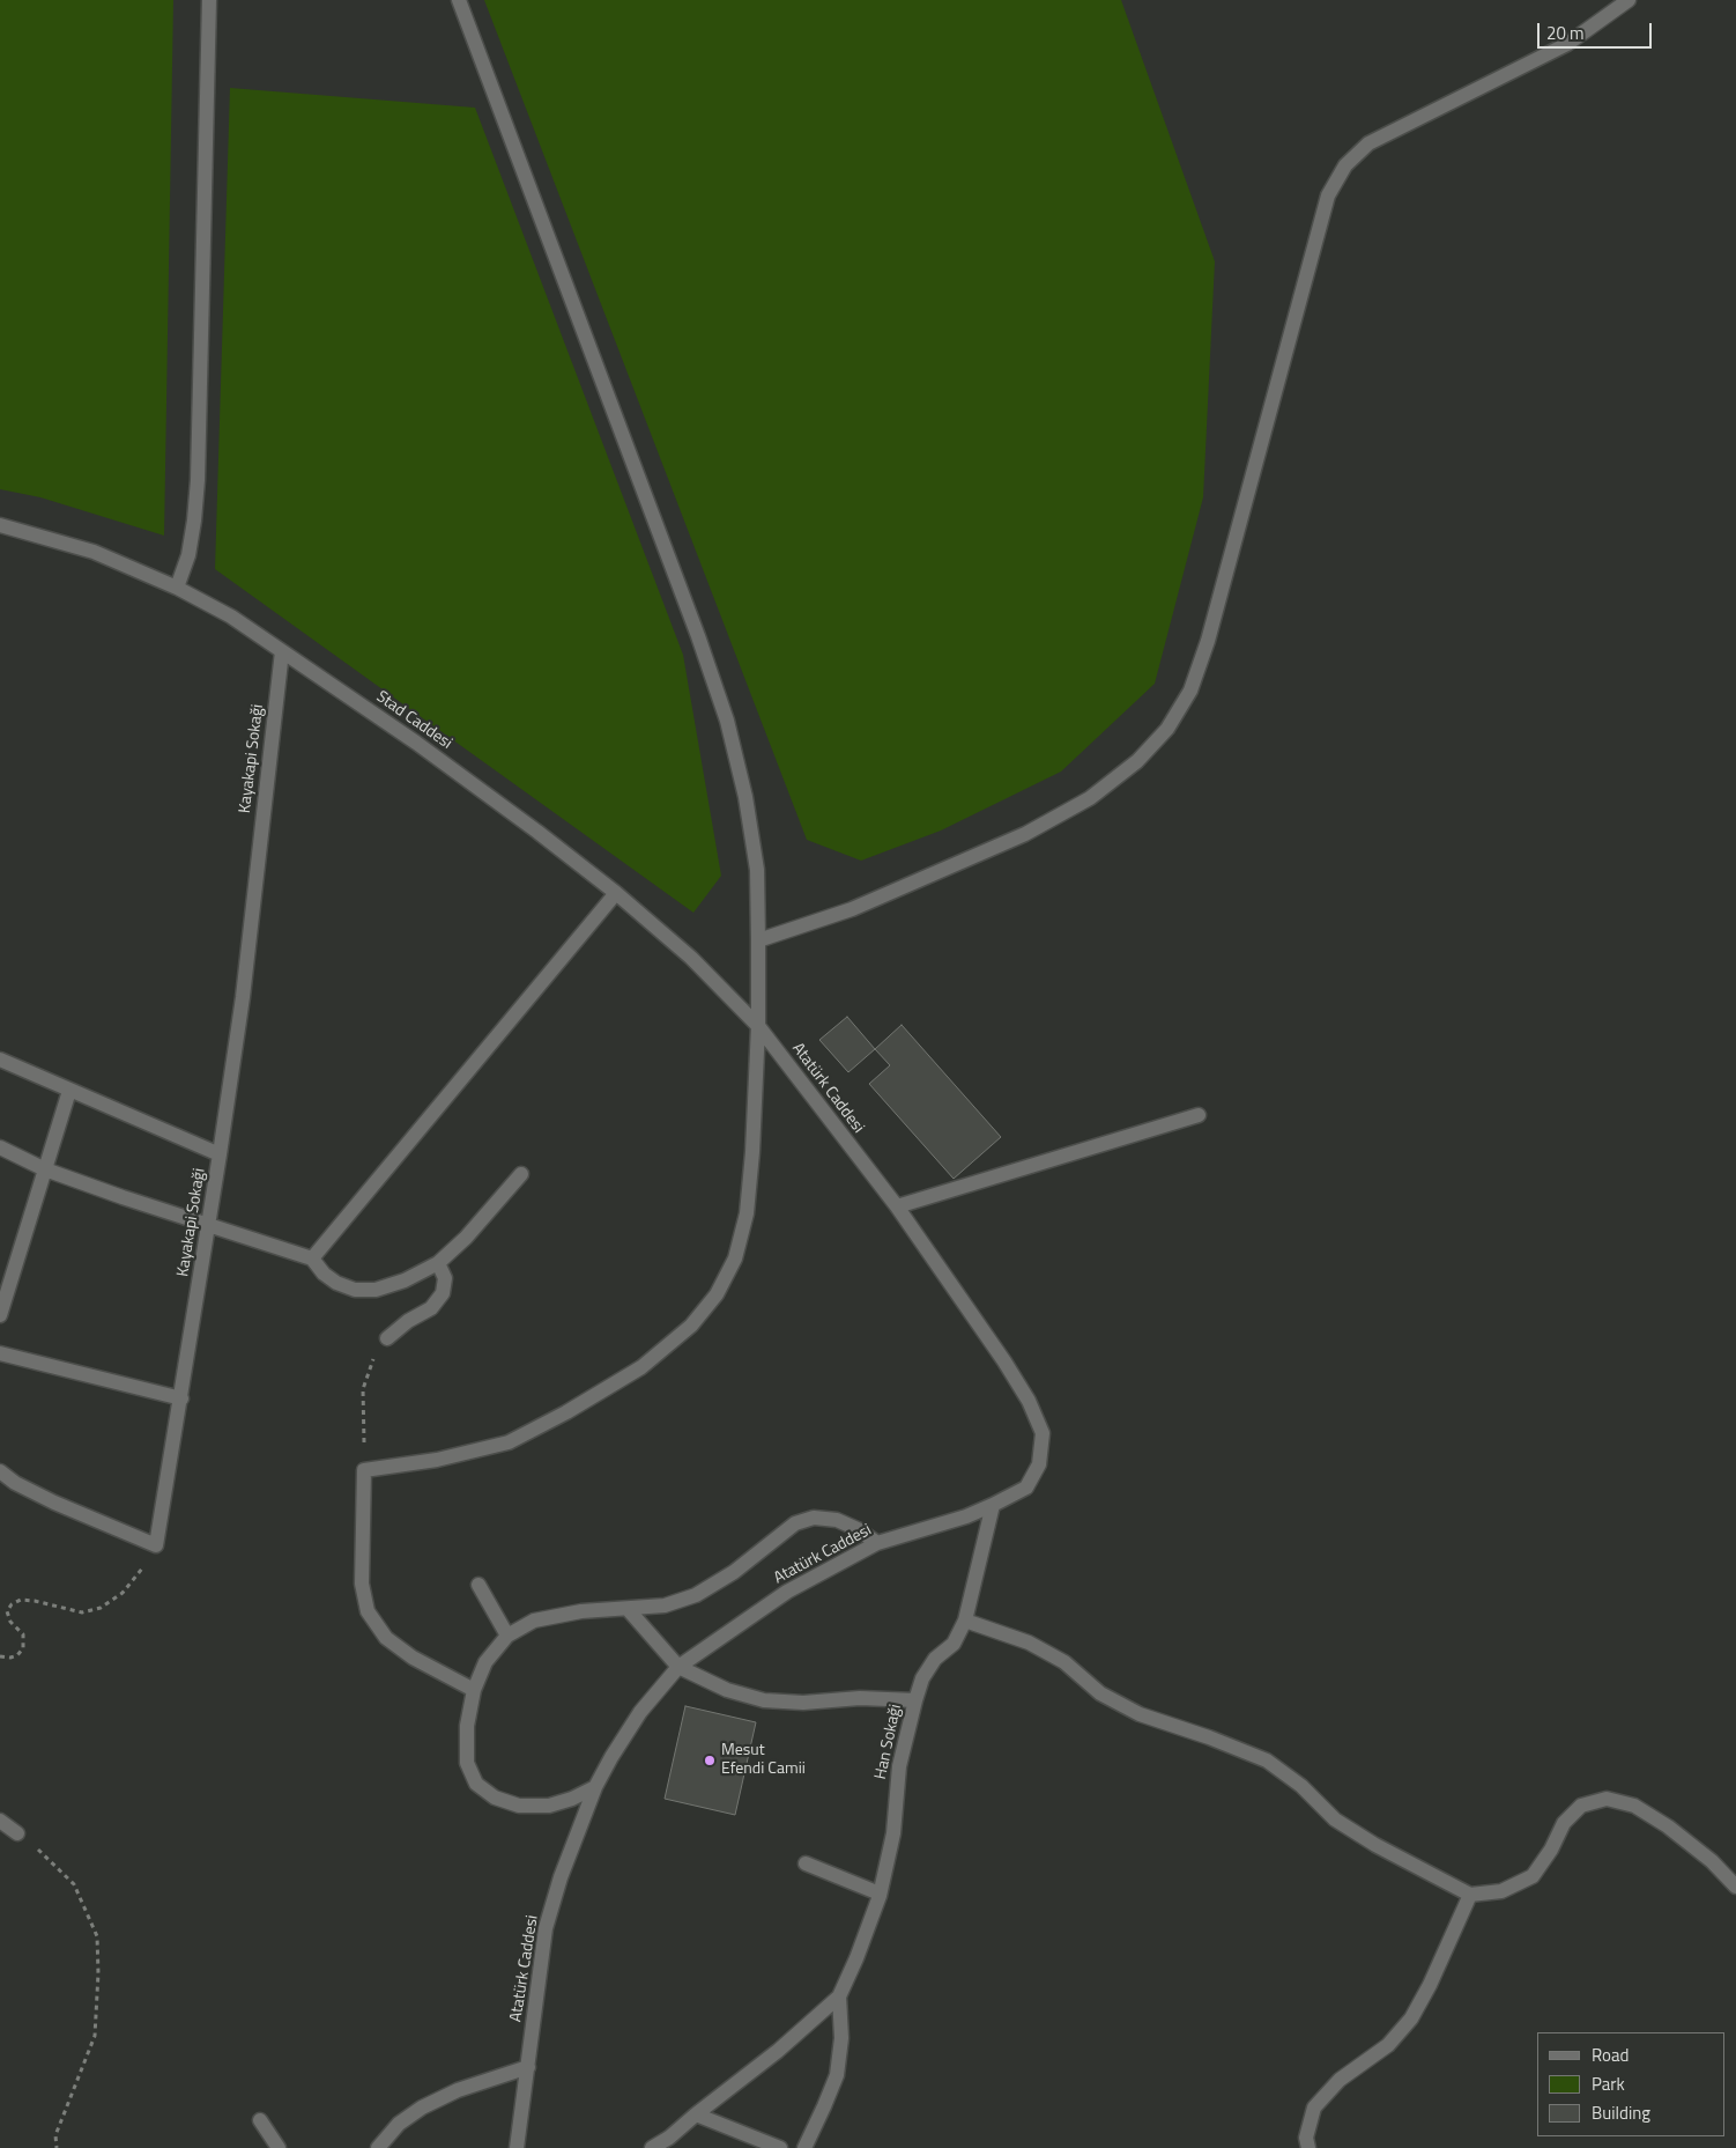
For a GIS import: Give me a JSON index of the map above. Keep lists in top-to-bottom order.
{
  "streets": {
    "street": [
      "Stad Caddesi",
      "Kayakapi Sokaği",
      "Atatürk Caddesi",
      "Han Sokaği"
    ]
  },
  "crossings": [
    ["Stad Caddesi", "Kayakapi Sokaği"],
    ["Stad Caddesi", "Atatürk Caddesi"],
    ["Atatürk Caddesi", "Han Sokaği"]
  ],
  "places": ["Mesut Efendi Camii"],
  "legend": ["Road", "Park", "Building"],
  "scale_bar": "20 m"
}
